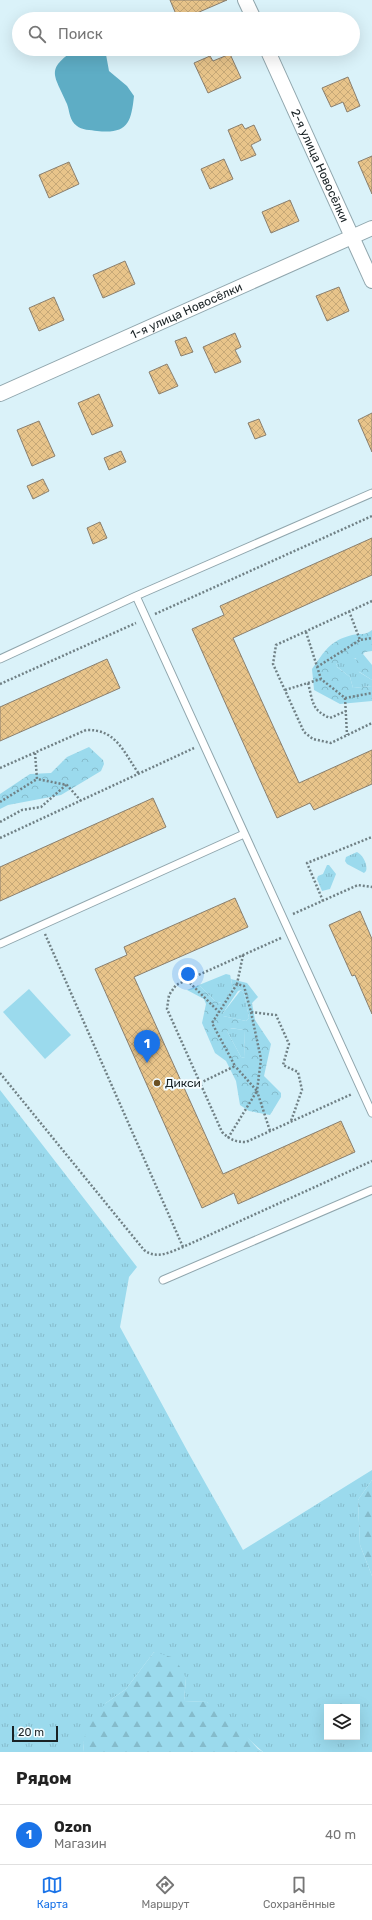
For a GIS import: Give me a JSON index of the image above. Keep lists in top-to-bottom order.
{
  "streets": {
    "street": ["2-я улица Новосёлки", "1-я улица Новосёлки"]
  },
  "crossings": [
    ["2-я улица Новосёлки", "1-я улица Новосёлки"]
  ],
  "places": ["Дикси"],
  "scale_bar": "20 m",
  "page": {
    "search": "Поиск",
    "pins": "1",
    "scale": "20 m",
    "heading": "Рядом",
    "list": [
      {
        "mark": "1",
        "name": "Ozon",
        "note": "Магазин",
        "value": "40 m"
      }
    ],
    "nav": ["Карта", "Маршрут", "Сохранённые"]
  }
}
